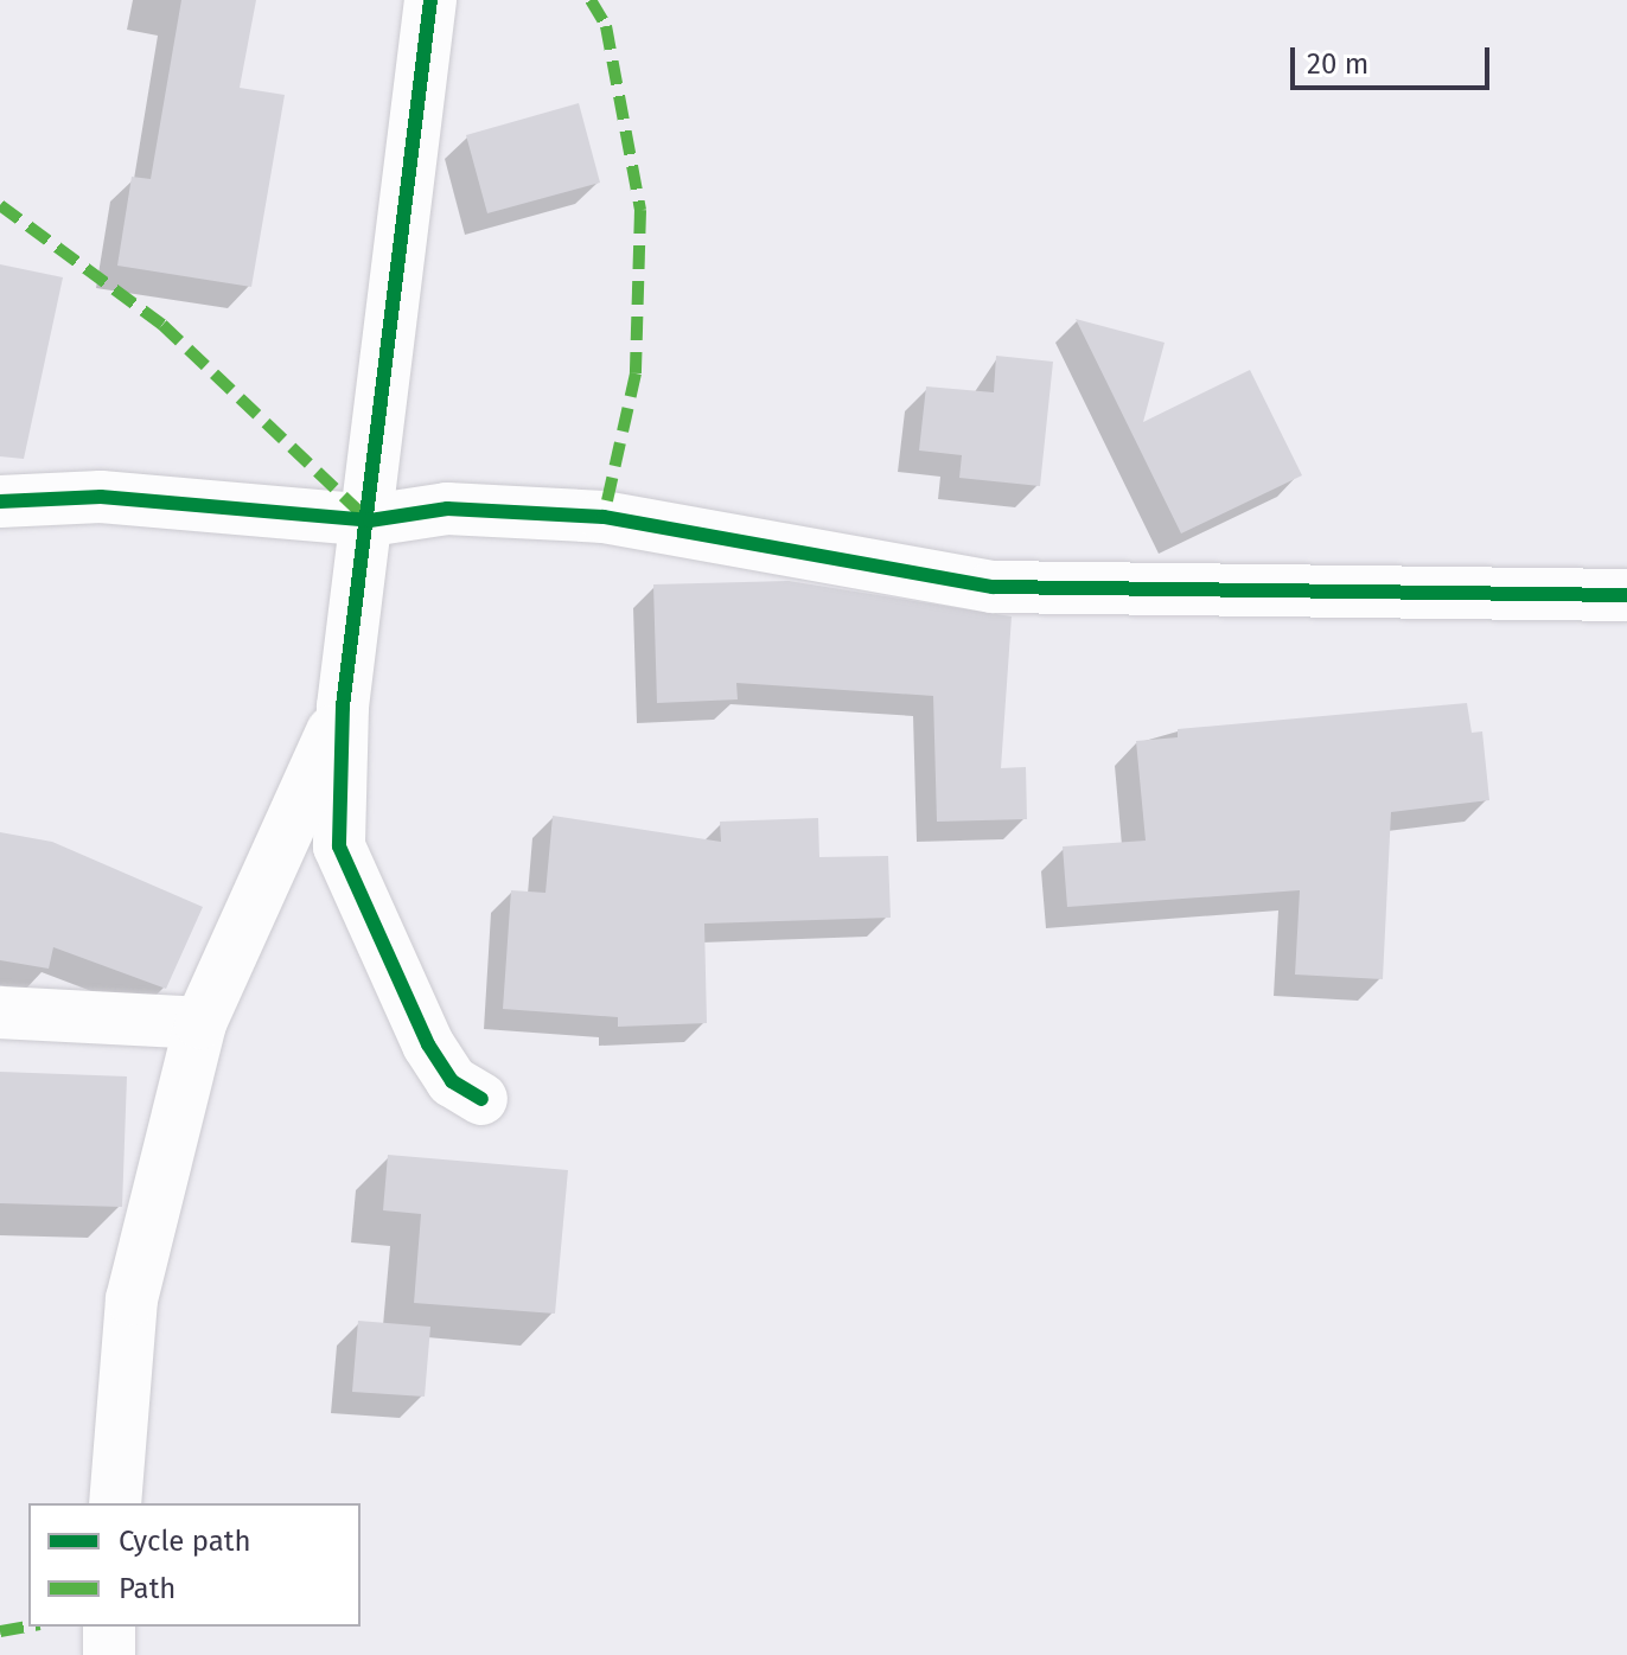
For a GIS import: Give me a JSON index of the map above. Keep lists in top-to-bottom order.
{
  "legend": ["Cycle path", "Path"],
  "scale_bar": "20 m"
}
